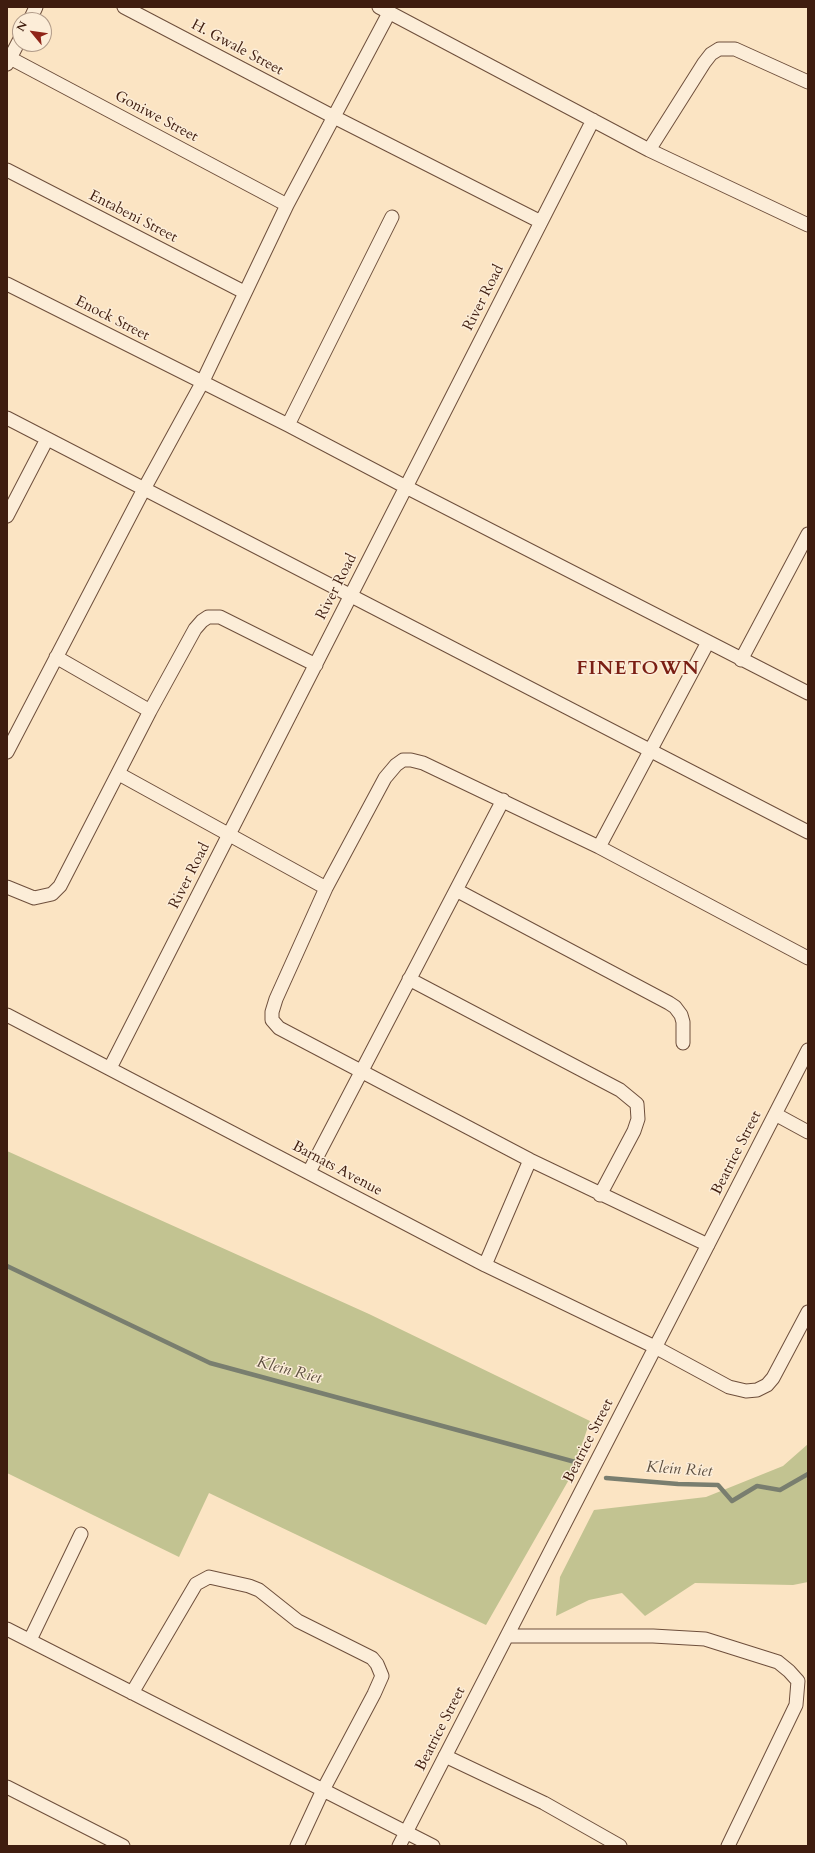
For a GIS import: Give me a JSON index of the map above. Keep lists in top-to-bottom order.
{
  "streets": {
    "street": [
      "H. Gwale Street",
      "Goniwe Street",
      "Entabeni Street",
      "River Road",
      "Enock Street",
      "Beatrice Street",
      "Barnats Avenue"
    ]
  },
  "crossings": [
    ["H. Gwale Street", "River Road"],
    ["River Road", "Enock Street"],
    ["River Road", "Barnats Avenue"],
    ["Beatrice Street", "Barnats Avenue"]
  ],
  "districts": ["FINETOWN"],
  "water": ["Klein Riet"],
  "north": "top left"
}
